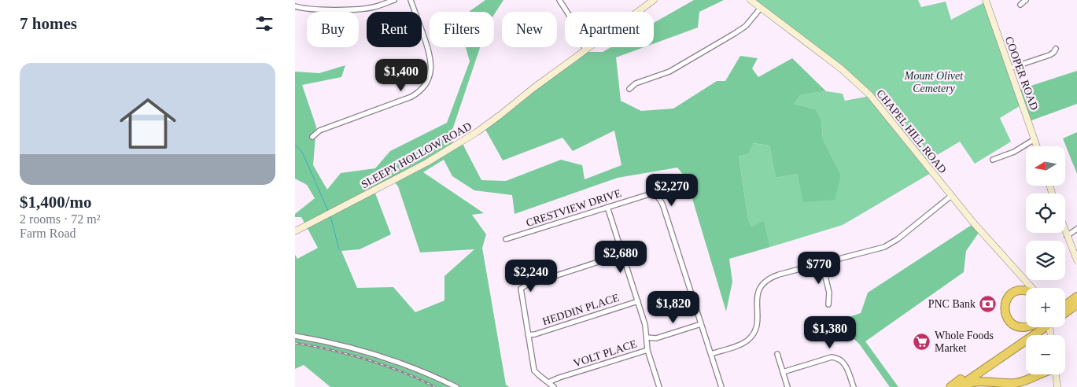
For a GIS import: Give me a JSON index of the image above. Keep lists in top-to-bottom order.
{
  "streets": {
    "street": [
      "COOPER ROAD",
      "CHAPEL HILL ROAD",
      "SLEEPY HOLLOW ROAD",
      "CRESTVIEW DRIVE",
      "HEDDIN PLACE",
      "VOLT PLACE"
    ]
  },
  "crossings": [
    ["CRESTVIEW DRIVE", "VOLT PLACE"]
  ],
  "parks": ["Mount Olivet Cemetery"],
  "places": {
    "bank": ["PNC Bank"],
    "supermarket": ["Whole Foods Market"]
  },
  "north": "left",
  "page": {
    "heading": "7 homes",
    "chip": [
      "Buy",
      "Rent",
      "Filters",
      "New",
      "Apartment"
    ],
    "list": [
      {
        "name": "$1,400/mo",
        "note": "2 rooms · 72 m² · Farm Road"
      }
    ],
    "price": [
      "$1,400",
      "$2,270",
      "$2,680",
      "$770",
      "$2,240",
      "$1,820",
      "$1,380"
    ],
    "map_buttons": ["+", "−"]
  }
}
